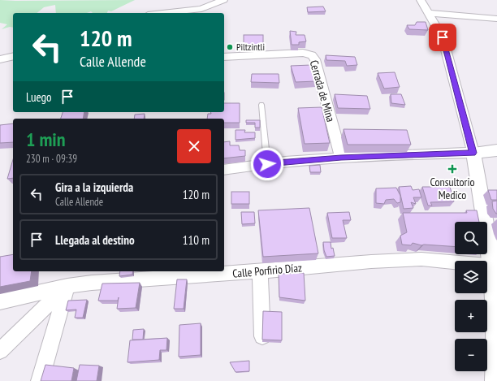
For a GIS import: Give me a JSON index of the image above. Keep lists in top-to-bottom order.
{
  "streets": {
    "street": ["Cerrada de Mina", "Calle Porfirio Díaz"]
  },
  "places": {
    "other": ["Piltzintli"],
    "health": ["Consultorio Medico"]
  },
  "page": {
    "turn": ["120 m", "Calle Allende"],
    "then": "Luego",
    "heading": ["1 min", "230 m · 09:39"],
    "list": [
      {
        "name": "Gira a la izquierda",
        "note": "Calle Allende",
        "value": "120 m"
      },
      {
        "name": "Llegada al destino",
        "value": "110 m"
      }
    ],
    "map_buttons": ["+", "−"]
  }
}
